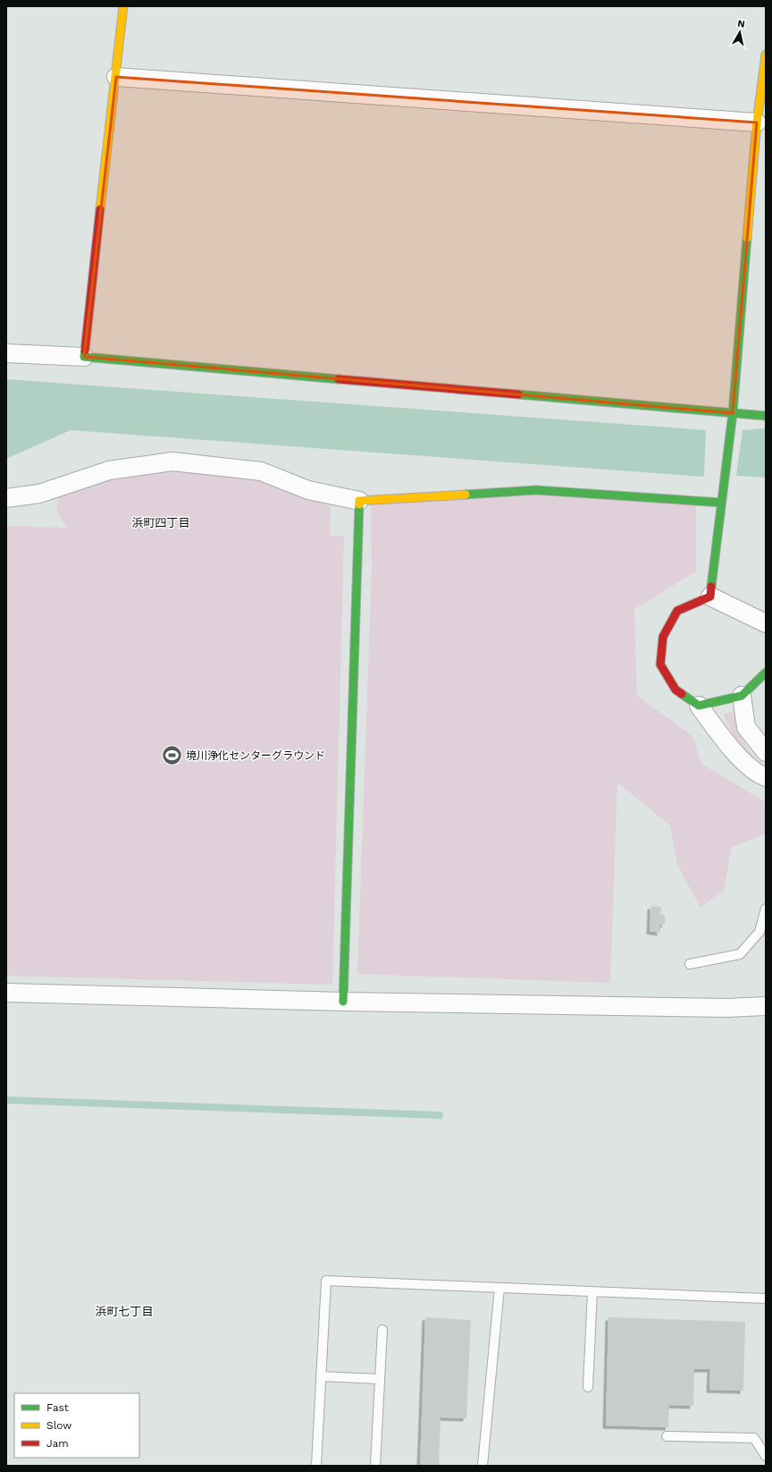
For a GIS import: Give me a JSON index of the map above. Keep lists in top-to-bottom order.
{
  "districts": ["浜町四丁目", "浜町七丁目"],
  "places": {
    "sports": ["境川浄化センターグラウンド"]
  },
  "legend": ["Fast", "Slow", "Jam"],
  "north": "top"
}
